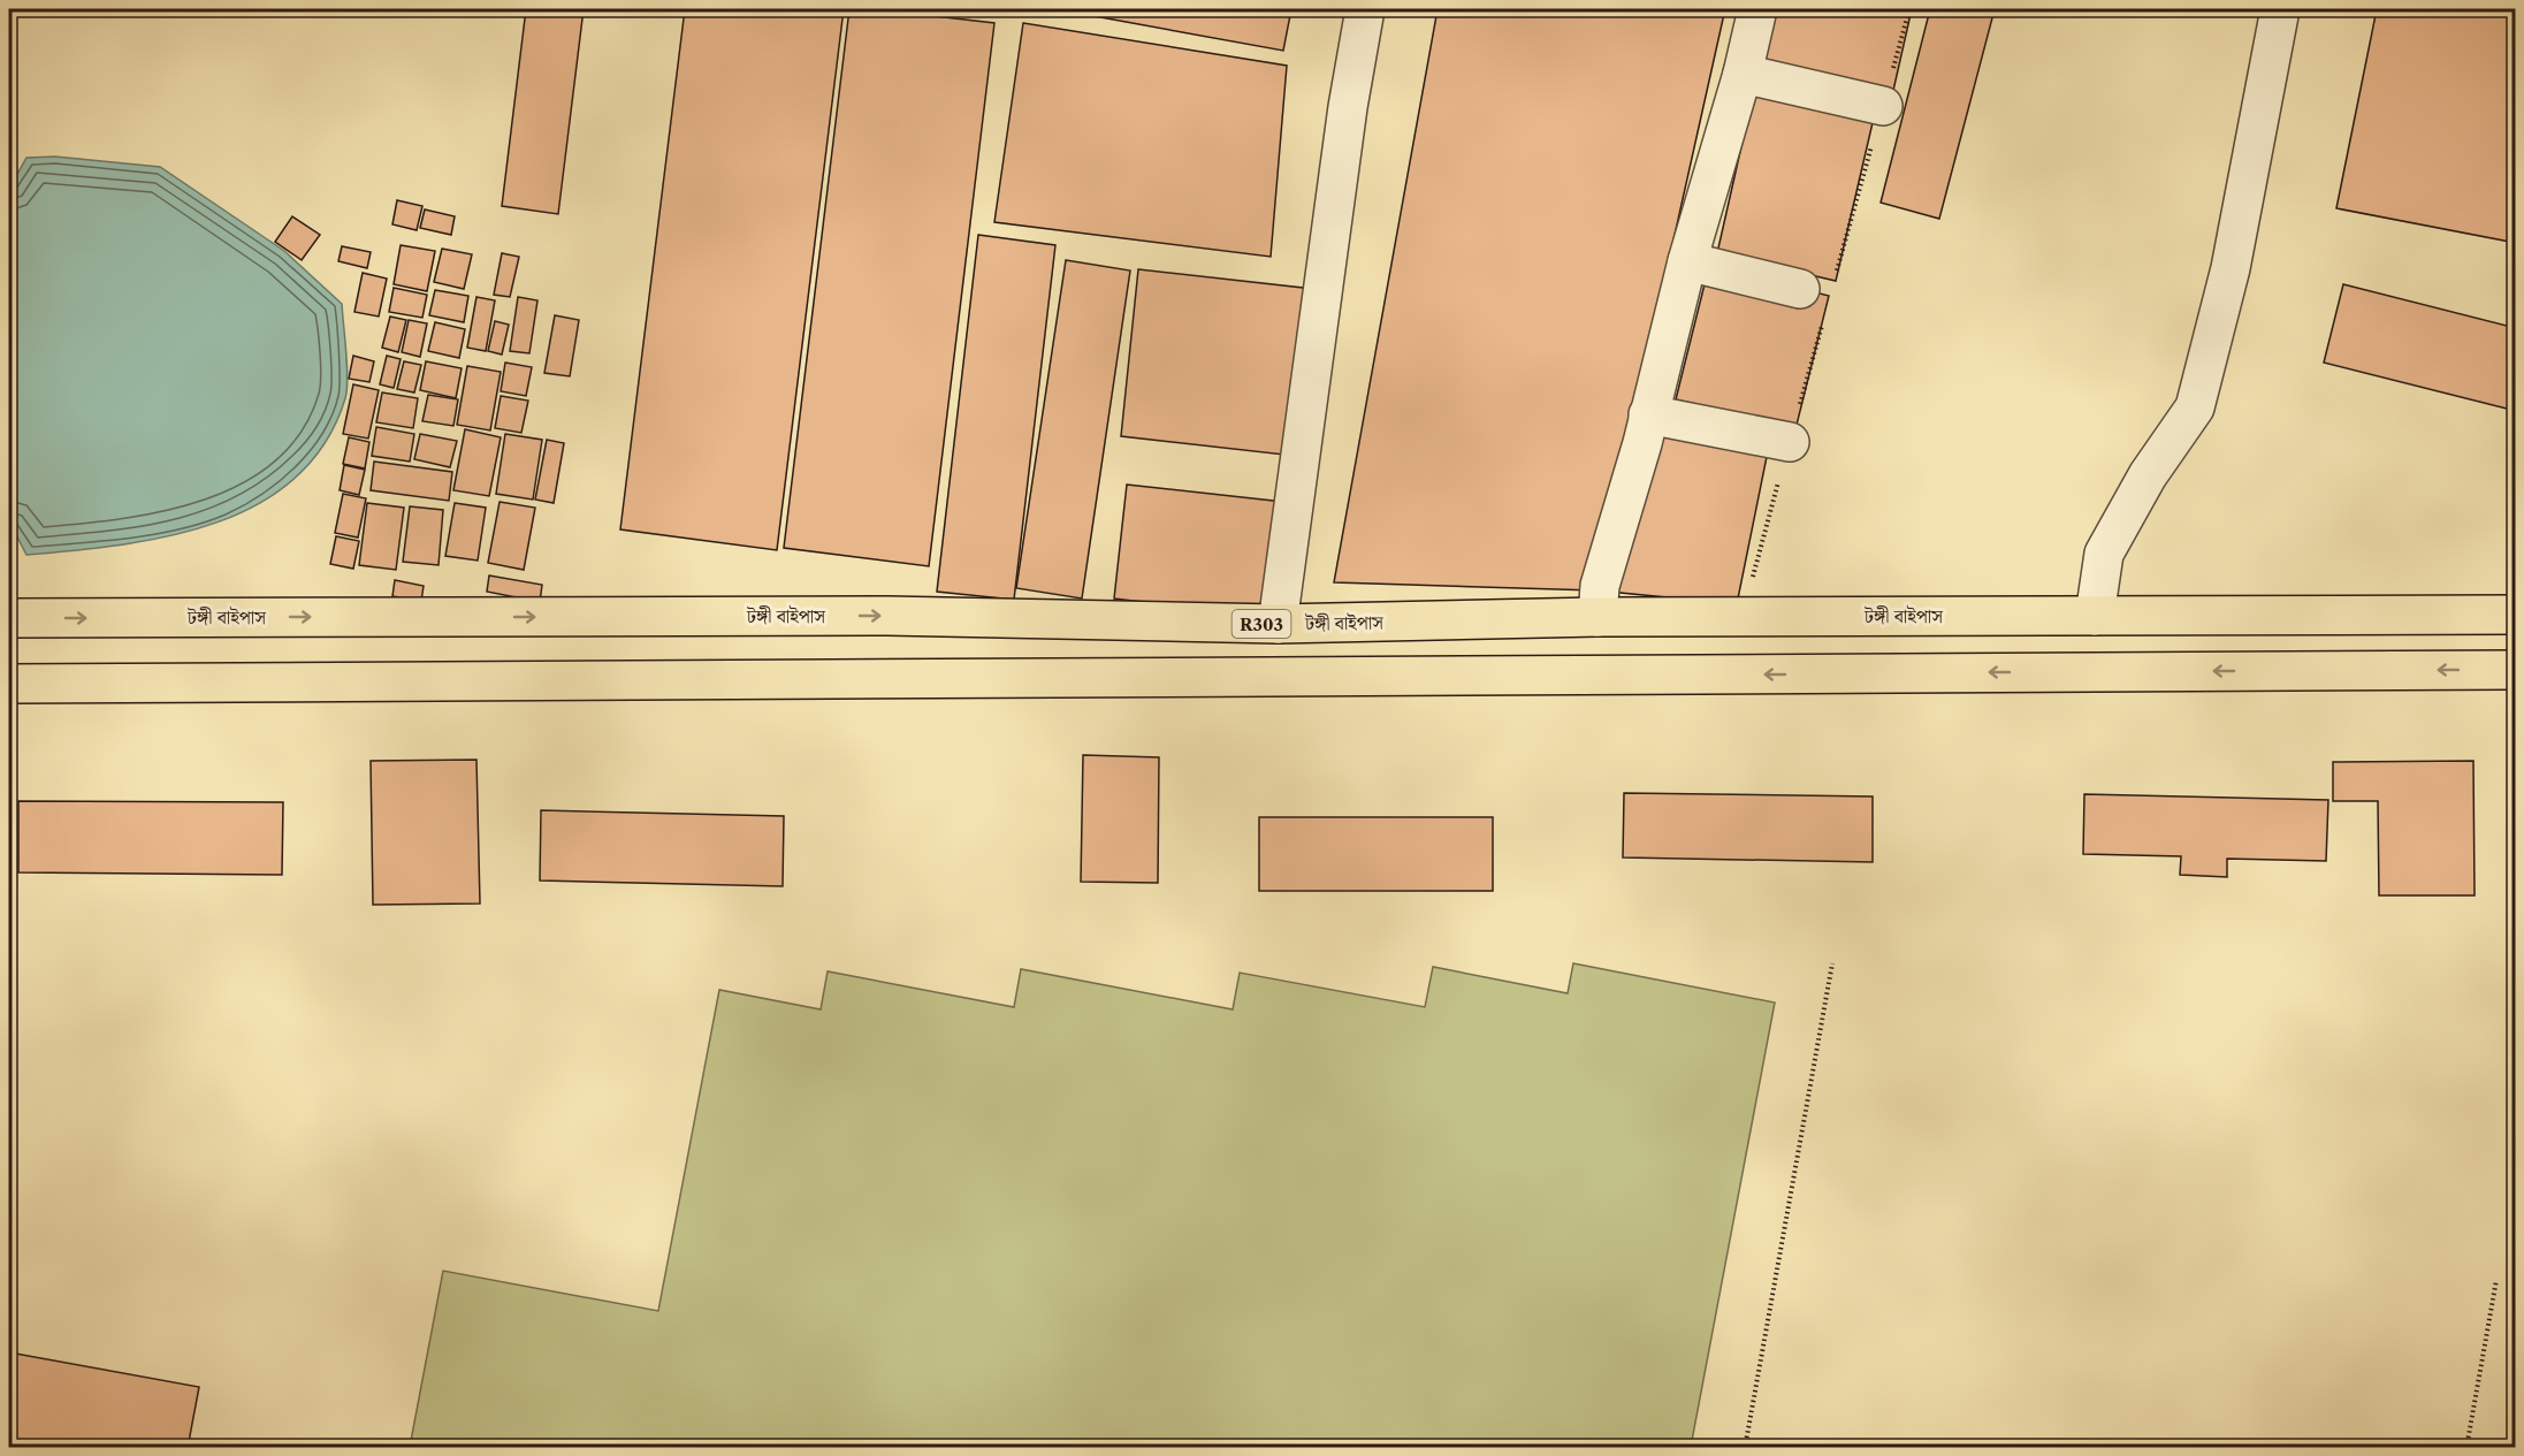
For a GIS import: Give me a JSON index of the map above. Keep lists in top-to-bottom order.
{
  "streets": {
    "main road": ["টঙ্গী বাইপাস", "R303"]
  }
}
